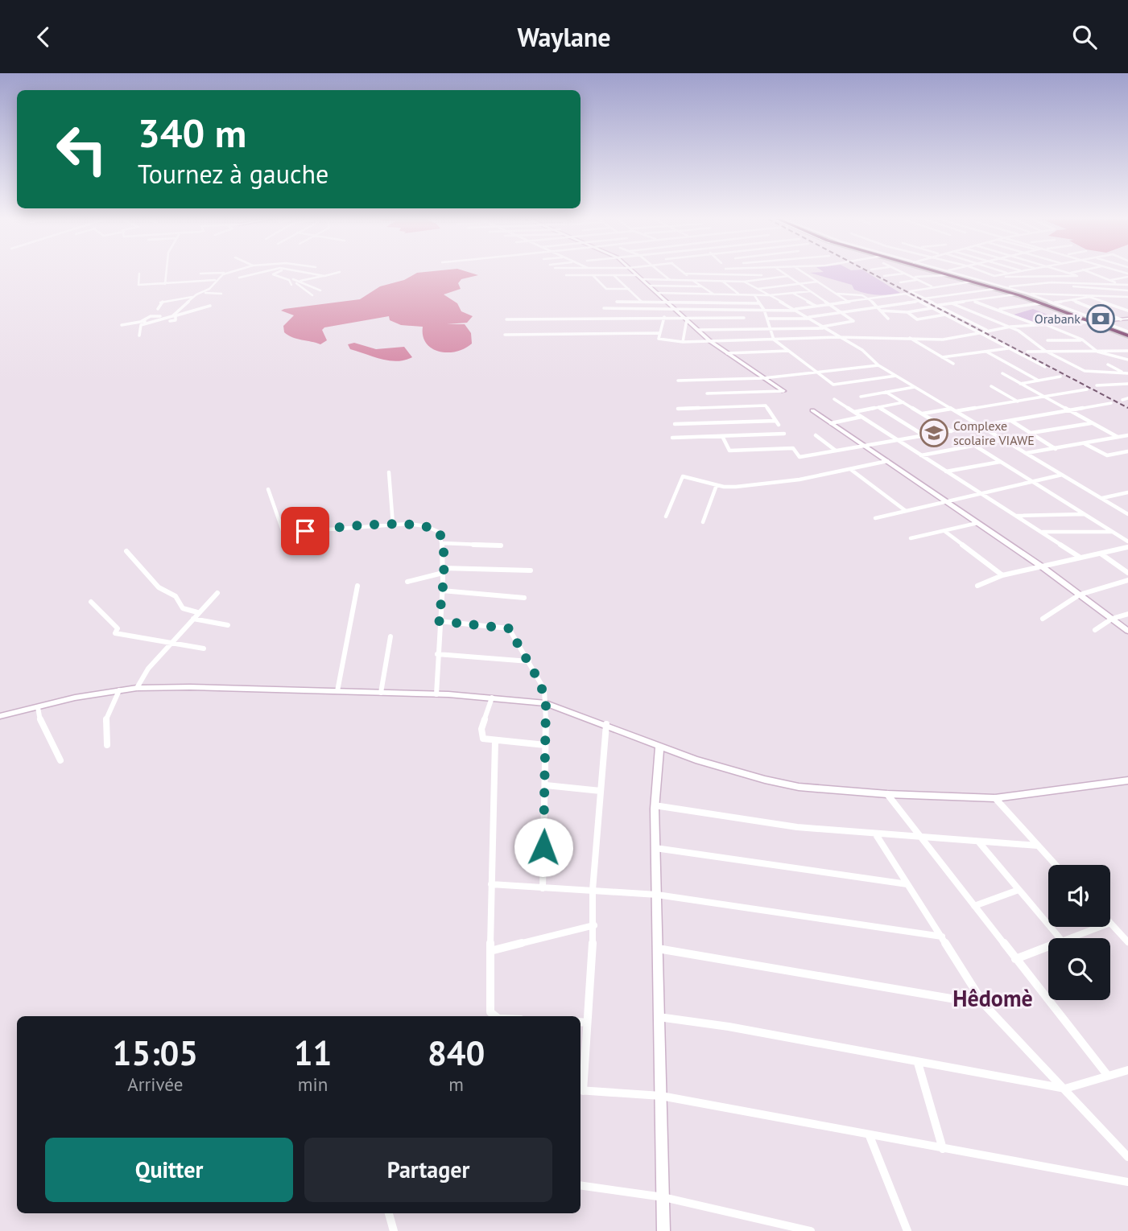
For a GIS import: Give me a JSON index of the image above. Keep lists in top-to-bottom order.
{
  "districts": ["Hêdomè"],
  "places": {
    "bank": ["Orabank"],
    "school or university": ["Complexe scolaire VIAWE"]
  },
  "page": {
    "header": "Waylane",
    "turn": ["340 m", "Tournez à gauche"],
    "eta": [
      "15:05",
      "Arrivée",
      "11",
      "min",
      "840",
      "m"
    ],
    "buttons": ["Quitter", "Partager"]
  }
}
